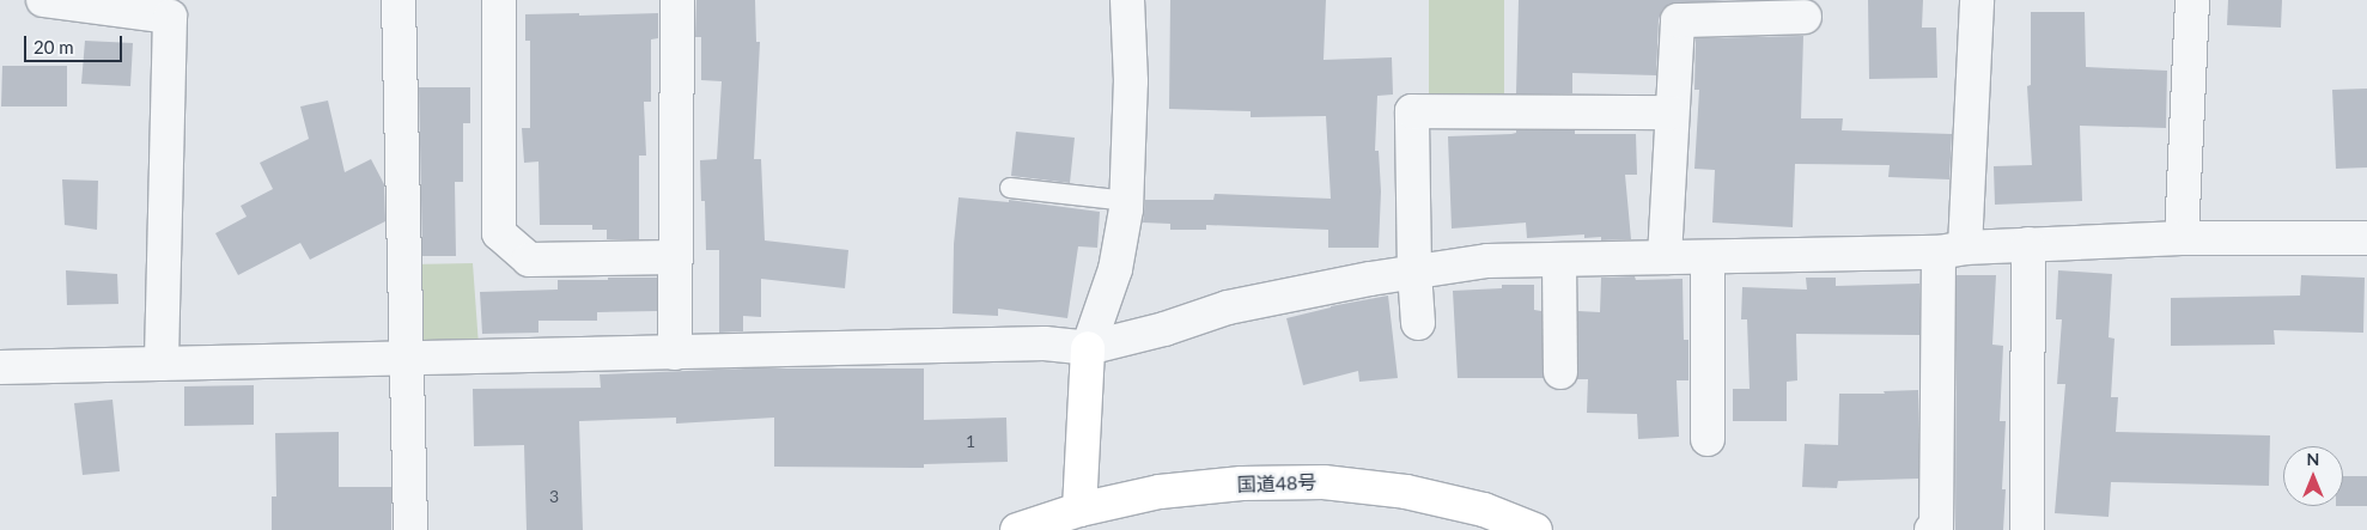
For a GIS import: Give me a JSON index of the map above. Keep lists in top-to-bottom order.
{
  "streets": {
    "main road": ["国道48号"]
  },
  "house_numbers": ["1", "3"],
  "scale_bar": "20 m",
  "north": "top"
}
